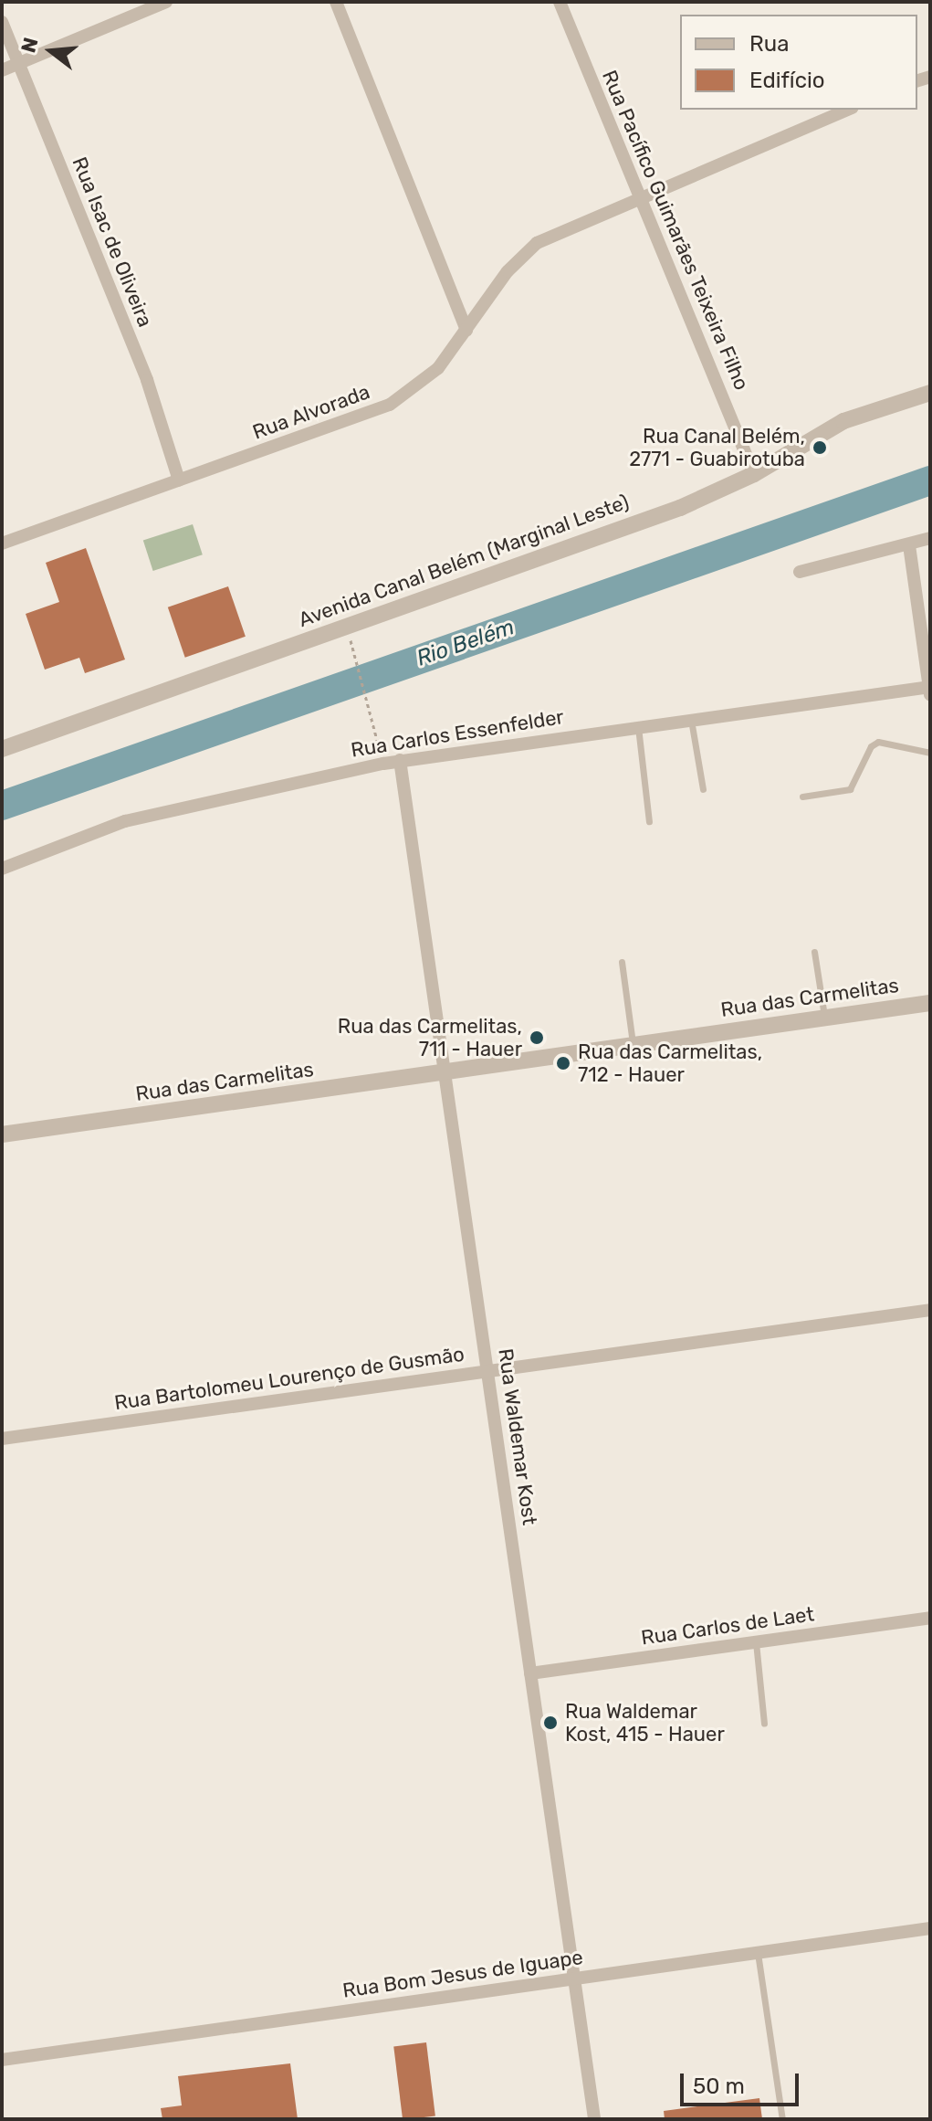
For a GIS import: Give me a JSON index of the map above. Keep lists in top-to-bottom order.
{
  "streets": {
    "street": [
      "Rua Pacífico Guimarães Teixeira Filho",
      "Rua Isac de Oliveira",
      "Rua Alvorada",
      "Avenida Canal Belém (Marginal Leste)",
      "Rua Carlos Essenfelder",
      "Rua das Carmelitas",
      "Rua Bartolomeu Lourenço de Gusmão",
      "Rua Waldemar Kost",
      "Rua Carlos de Laet",
      "Rua Bom Jesus de Iguape"
    ]
  },
  "crossings": [
    ["Rua Pacífico Guimarães Teixeira Filho", "Rua Alvorada"],
    ["Rua Pacífico Guimarães Teixeira Filho", "Avenida Canal Belém (Marginal Leste)"],
    ["Rua Isac de Oliveira", "Rua Alvorada"],
    ["Rua Carlos Essenfelder", "Rua Waldemar Kost"],
    ["Rua das Carmelitas", "Rua Waldemar Kost"],
    ["Rua Bartolomeu Lourenço de Gusmão", "Rua Waldemar Kost"],
    ["Rua Waldemar Kost", "Rua Carlos de Laet"],
    ["Rua Waldemar Kost", "Rua Bom Jesus de Iguape"]
  ],
  "water": ["Rio Belém"],
  "places": [
    "Rua Canal Belém, 2771 - Guabirotuba",
    "Rua das Carmelitas, 711 - Hauer",
    "Rua das Carmelitas, 712 - Hauer",
    "Rua Waldemar Kost, 415 - Hauer"
  ],
  "legend": ["Rua", "Edifício"],
  "scale_bar": "50 m",
  "north": "left"
}
